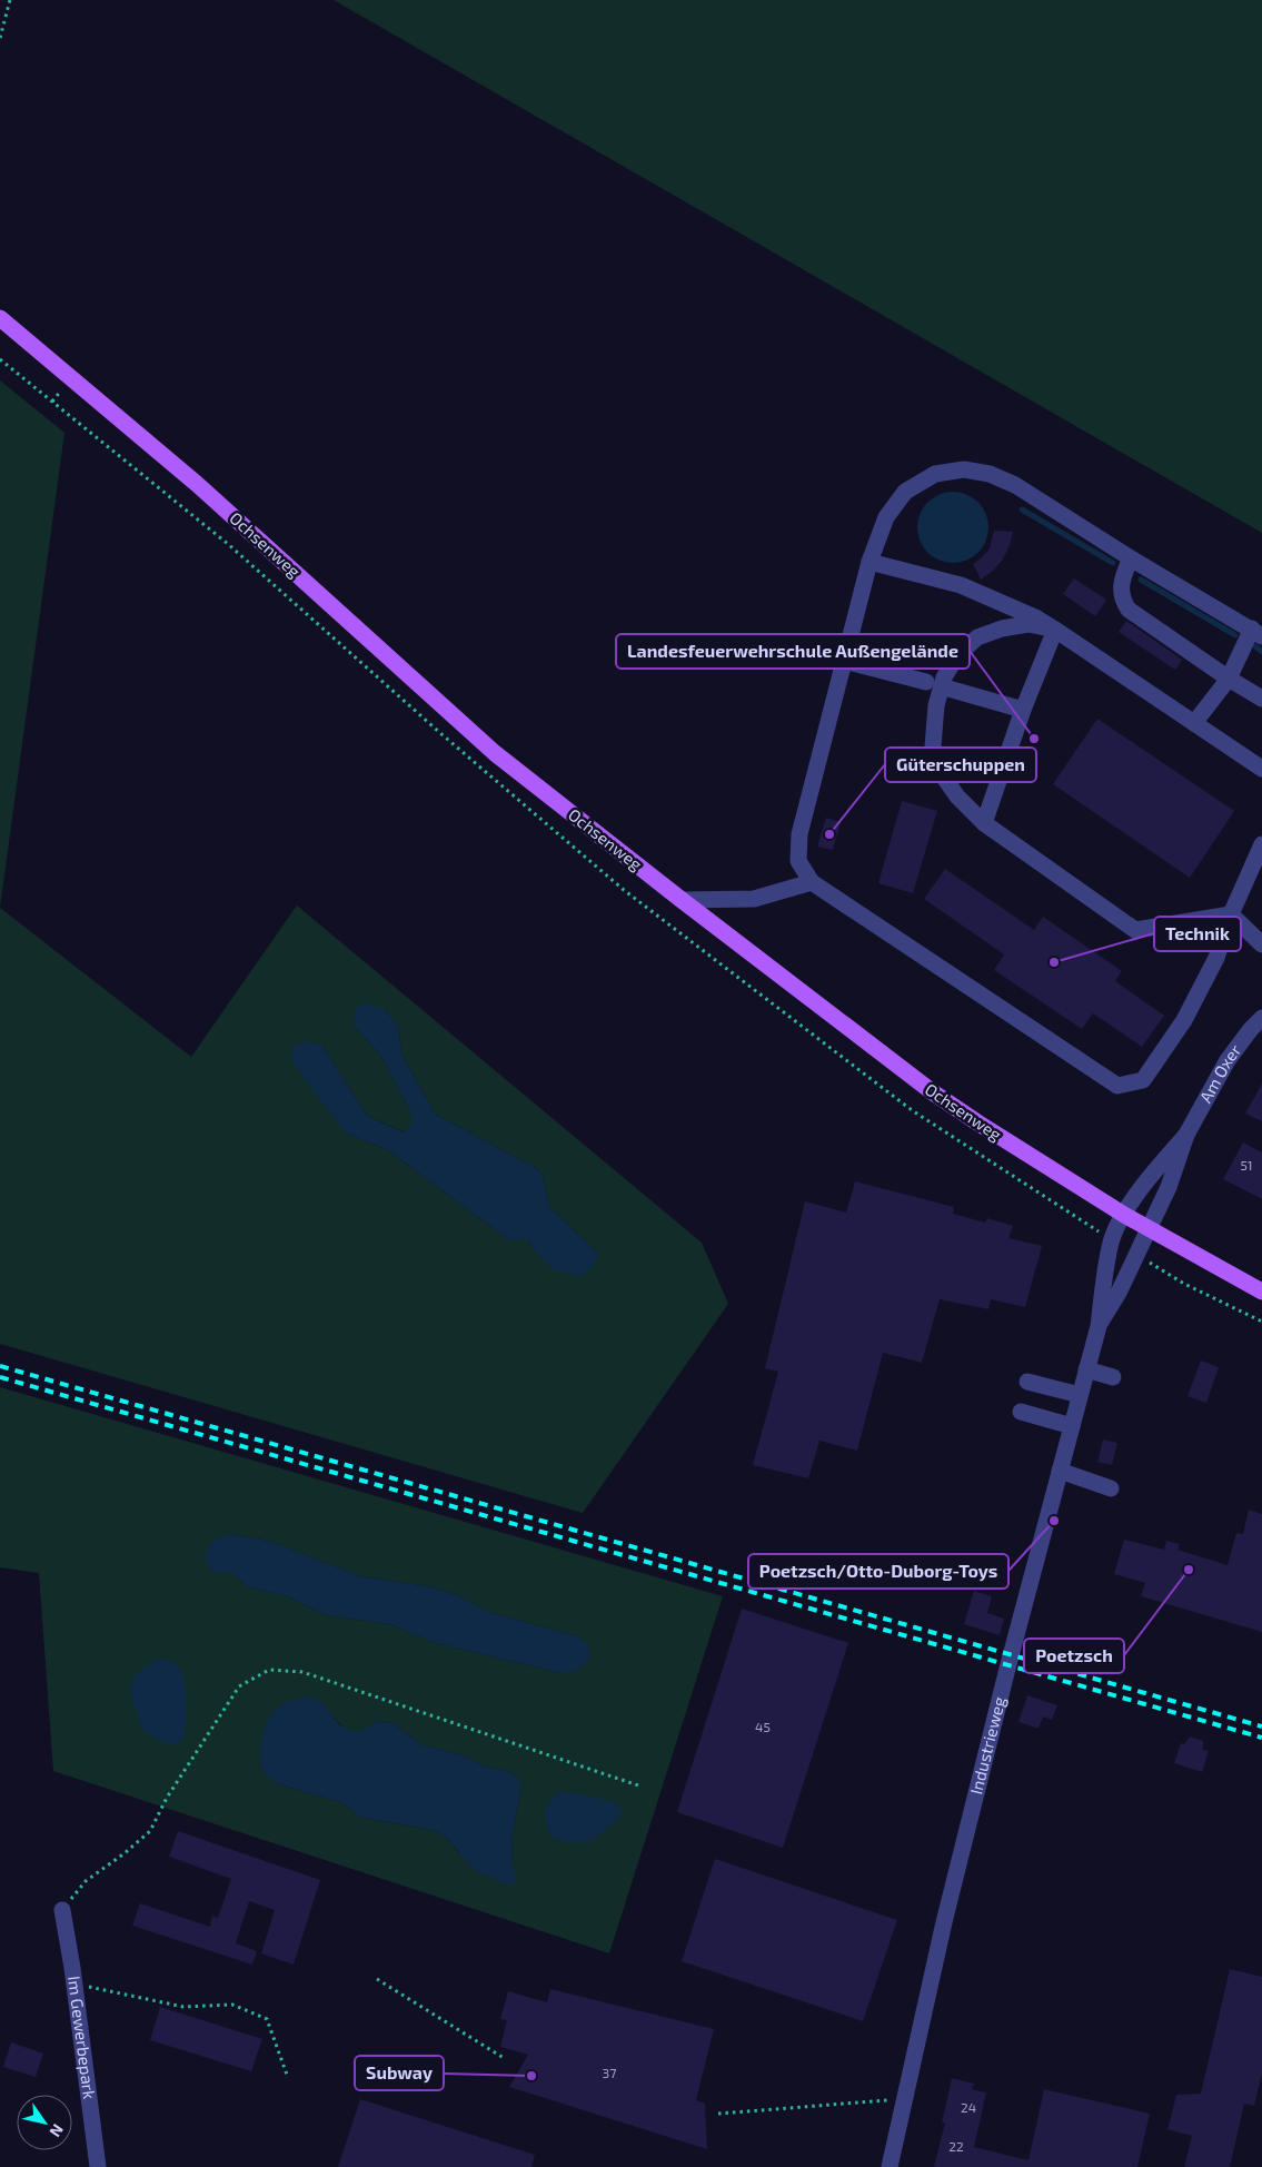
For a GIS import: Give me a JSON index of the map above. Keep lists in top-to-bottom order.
{
  "streets": {
    "main road": ["Ochsenweg"],
    "street": ["Am Oxer", "Industrieweg", "Im Gewerbepark"]
  },
  "crossings": [
    ["Ochsenweg", "Am Oxer"],
    ["Ochsenweg", "Industrieweg"],
    ["Am Oxer", "Industrieweg"]
  ],
  "places": [
    "Landesfeuerwehrschule Außengelände",
    "Güterschuppen",
    "Technik",
    "Poetzsch/Otto-Duborg-Toys",
    "Poetzsch",
    "Subway"
  ],
  "house_numbers": [
    "51",
    "45",
    "37",
    "24",
    "22"
  ],
  "north": "bottom right"
}
